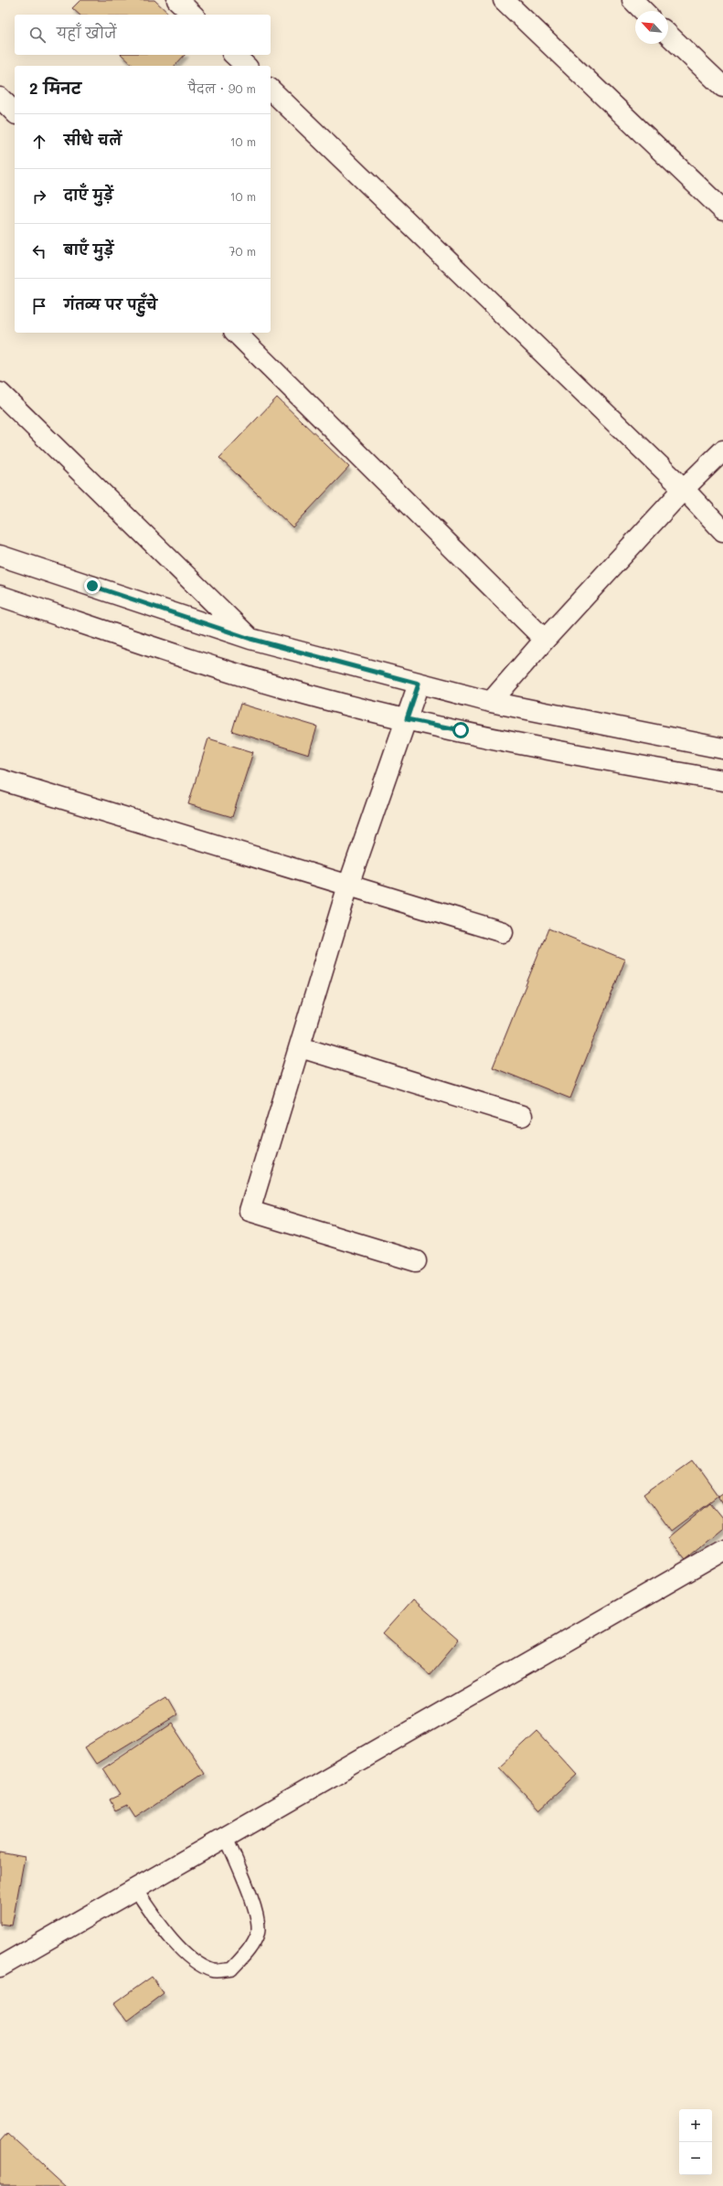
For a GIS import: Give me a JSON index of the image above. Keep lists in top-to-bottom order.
{
  "north": "top left",
  "page": {
    "search": "यहाँ खोजें",
    "heading": ["2 मिनट", "पैदल · 90 m"],
    "list": [
      ["सीधे चलें", "10 m"],
      ["दाएँ मुड़ें", "10 m"],
      ["बाएँ मुड़ें", "70 m"],
      "गंतव्य पर पहुँचे"
    ],
    "map_buttons": ["+", "−"]
  }
}
